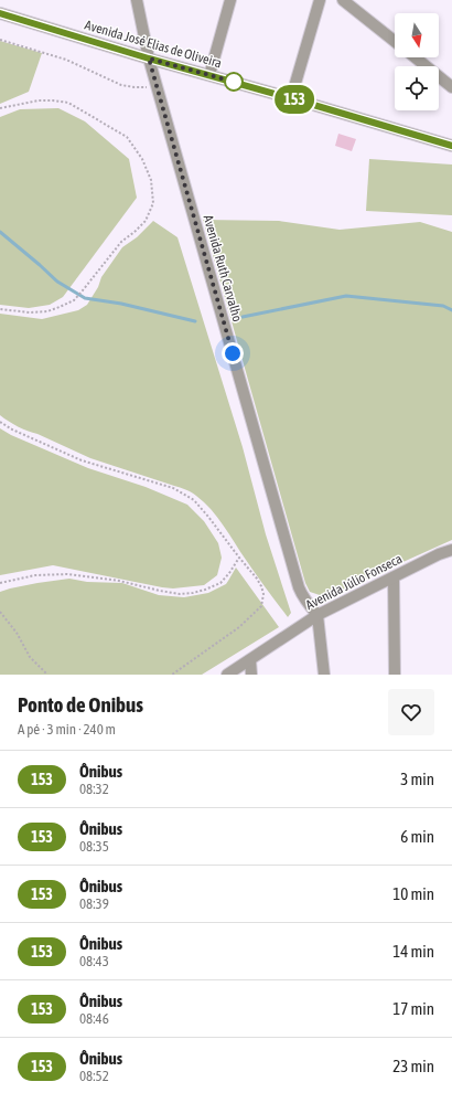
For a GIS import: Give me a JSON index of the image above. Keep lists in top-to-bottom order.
{
  "streets": {
    "street": ["Avenida José Elias de Oliveira", "Avenida Ruth Carvalho", "Avenida Júlio Fonseca"]
  },
  "crossings": [
    ["Avenida José Elias de Oliveira", "Avenida Ruth Carvalho"],
    ["Avenida Ruth Carvalho", "Avenida Júlio Fonseca"]
  ],
  "lines": ["bus line 153"],
  "north": "bottom",
  "page": {
    "on_map": "153",
    "heading": ["Ponto de Onibus", "A pé · 3 min · 240 m"],
    "list": [
      {
        "mark": "153",
        "name": "Ônibus",
        "note": "08:32",
        "value": "3 min"
      },
      {
        "mark": "153",
        "name": "Ônibus",
        "note": "08:35",
        "value": "6 min"
      },
      {
        "mark": "153",
        "name": "Ônibus",
        "note": "08:39",
        "value": "10 min"
      },
      {
        "mark": "153",
        "name": "Ônibus",
        "note": "08:43",
        "value": "14 min"
      },
      {
        "mark": "153",
        "name": "Ônibus",
        "note": "08:46",
        "value": "17 min"
      },
      {
        "mark": "153",
        "name": "Ônibus",
        "note": "08:52",
        "value": "23 min"
      }
    ]
  }
}
